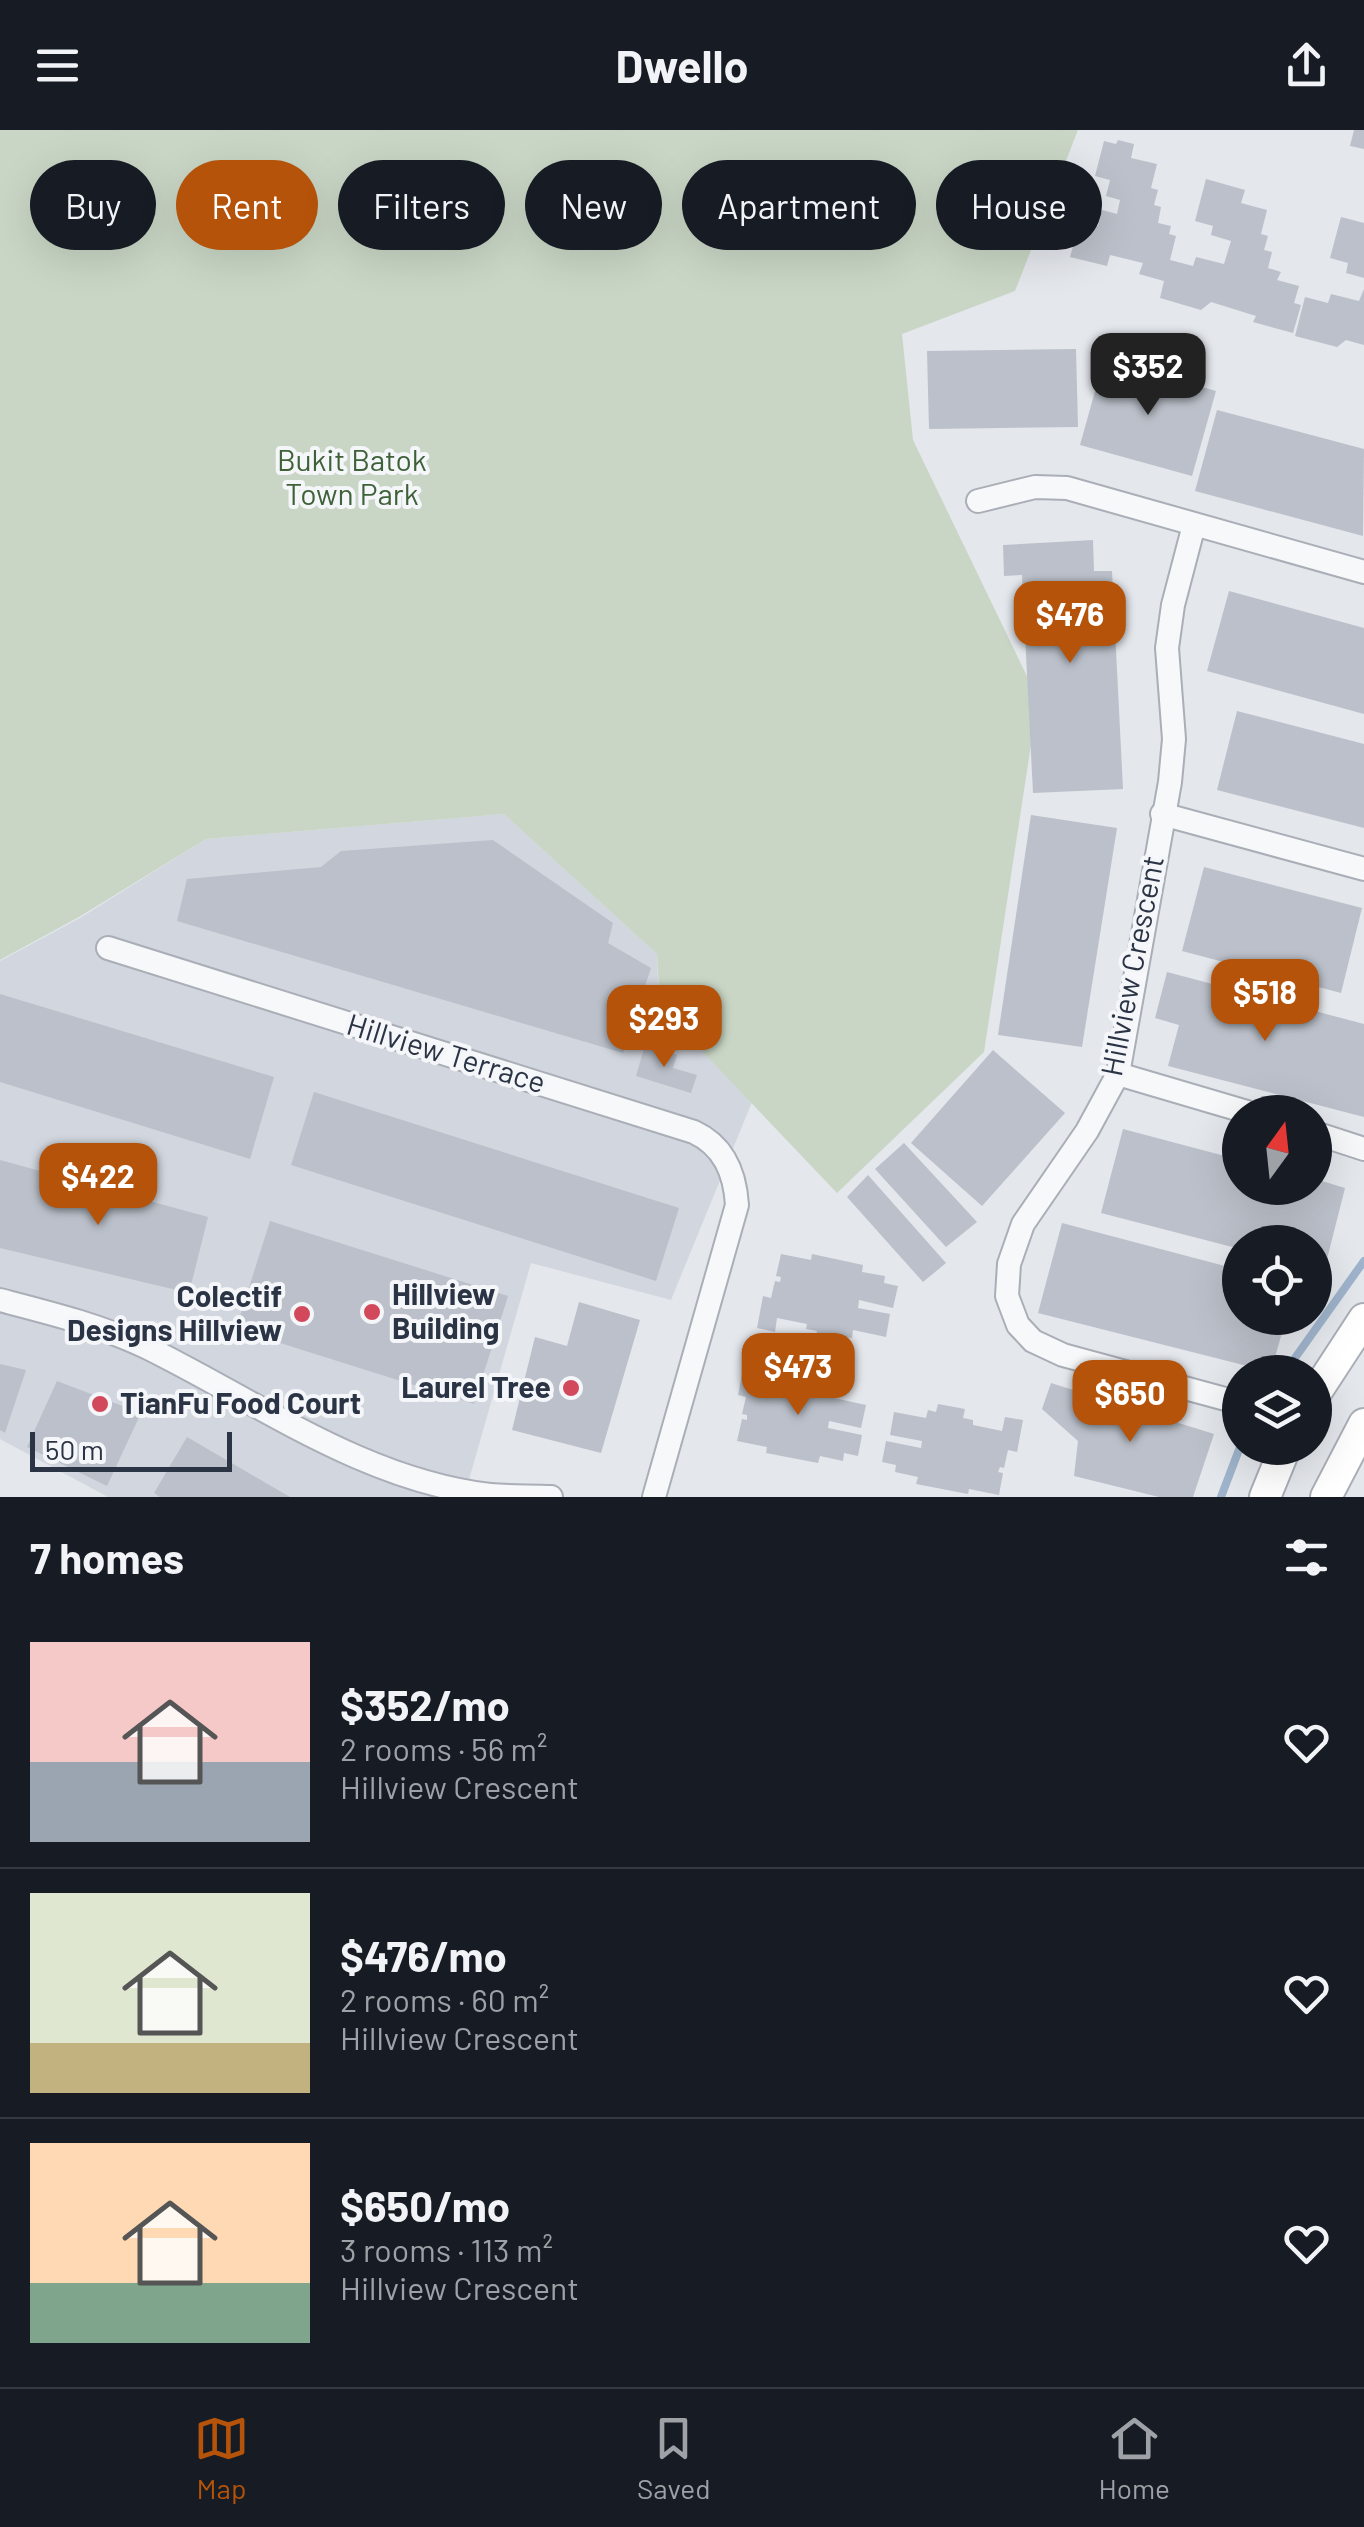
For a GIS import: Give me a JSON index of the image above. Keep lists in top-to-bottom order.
{
  "streets": {
    "street": ["Hillview Crescent", "Hillview Terrace"]
  },
  "parks": ["Bukit Batok Town Park"],
  "places": [
    "Hillview Building",
    "Colectif Designs Hillview",
    "Laurel Tree",
    "TianFu Food Court"
  ],
  "scale_bar": "50 m",
  "north": "top",
  "page": {
    "header": "Dwello",
    "chip": [
      "Buy",
      "Rent",
      "Filters",
      "New",
      "Apartment",
      "House"
    ],
    "price": [
      "$352",
      "$476",
      "$518",
      "$293",
      "$422",
      "$473",
      "$650"
    ],
    "scale": "50 m",
    "heading": "7 homes",
    "list": [
      {
        "name": "$352/mo",
        "note": "2 rooms · 56 m² · Hillview Crescent"
      },
      {
        "name": "$476/mo",
        "note": "2 rooms · 60 m² · Hillview Crescent"
      },
      {
        "name": "$650/mo",
        "note": "3 rooms · 113 m² · Hillview Crescent"
      }
    ],
    "tabs": ["Map", "Saved", "Home"]
  }
}
